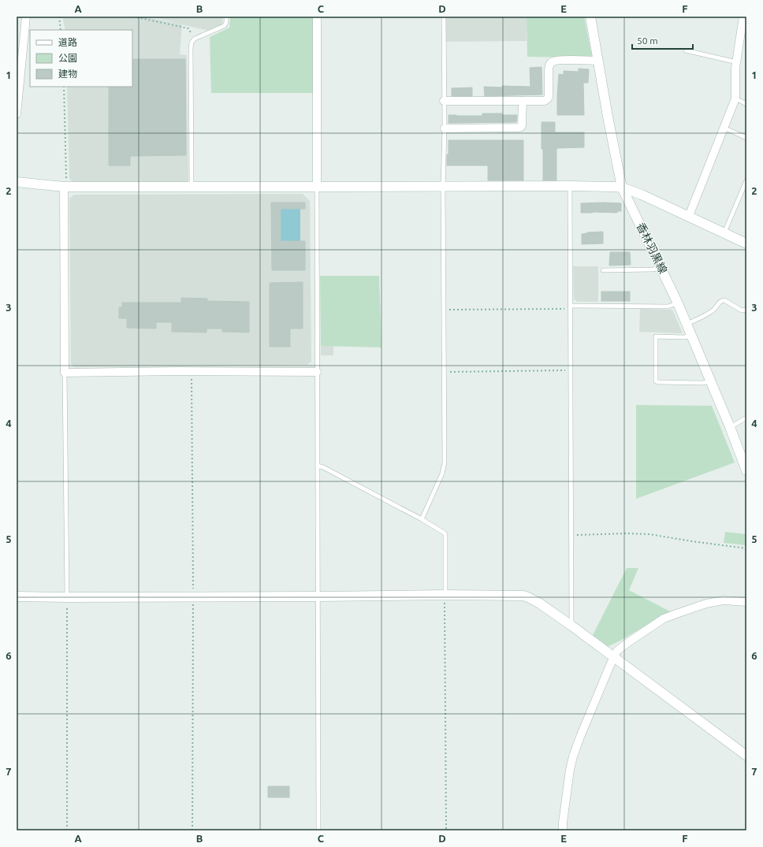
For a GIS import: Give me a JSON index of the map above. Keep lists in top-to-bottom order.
{
  "streets": {
    "street": ["香林羽黒線"]
  },
  "legend": ["道路", "公園", "建物"],
  "scale_bar": "50 m",
  "grid": {
    "columns": [
      "A",
      "B",
      "C",
      "D",
      "E",
      "F"
    ],
    "rows": [
      "1",
      "2",
      "3",
      "4",
      "5",
      "6",
      "7"
    ]
  }
}
